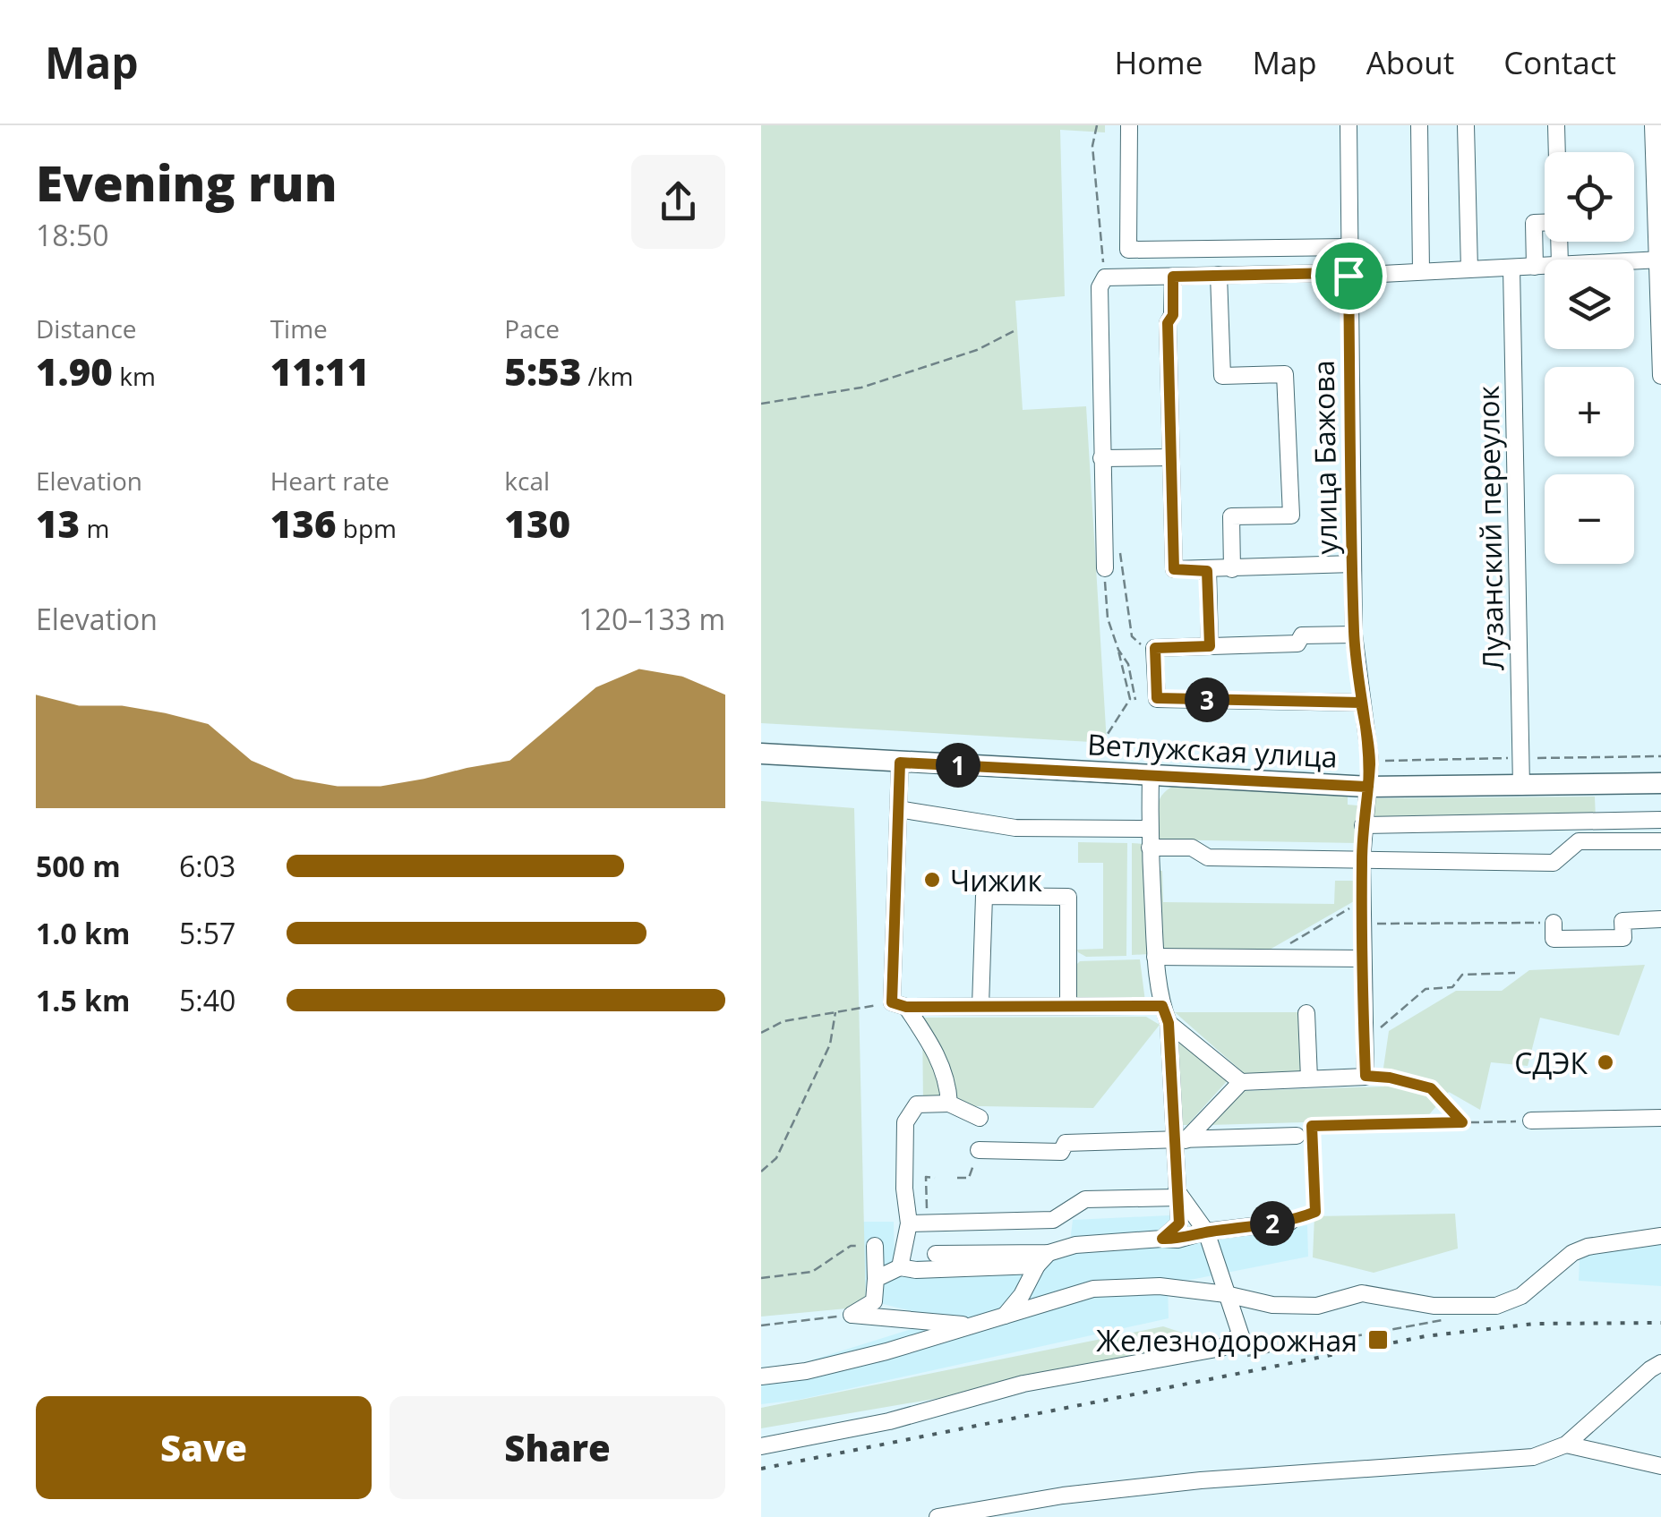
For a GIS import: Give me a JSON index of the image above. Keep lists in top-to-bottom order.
{
  "streets": {
    "main road": ["Ветлужская улица"],
    "street": ["улица Бажова", "Лузанский переулок"]
  },
  "crossings": [
    ["улица Бажова", "Ветлужская улица"],
    ["Лузанский переулок", "Ветлужская улица"]
  ],
  "places": {
    "other": ["Чижик", "СДЭК"],
    "transit": ["Железнодорожная"]
  },
  "page": {
    "header": "Map",
    "nav": [
      "Home",
      "Map",
      "About",
      "Contact"
    ],
    "heading": ["Evening run", "18:50"],
    "map_buttons": ["+", "−"],
    "stats": [
      ["Distance", "1.90 km"],
      ["Time", "11:11"],
      ["Pace", "5:53 /km"],
      ["Elevation", "13 m"],
      ["Heart rate", "136 bpm"],
      ["kcal", "130"]
    ],
    "chart": ["Elevation", "120–133 m"],
    "pins": ["3", "1", "2"],
    "list": [
      {
        "name": "500 m",
        "note": "6:03"
      },
      {
        "name": "1.0 km",
        "note": "5:57"
      },
      {
        "name": "1.5 km",
        "note": "5:40"
      }
    ],
    "buttons": ["Save", "Share"]
  }
}
